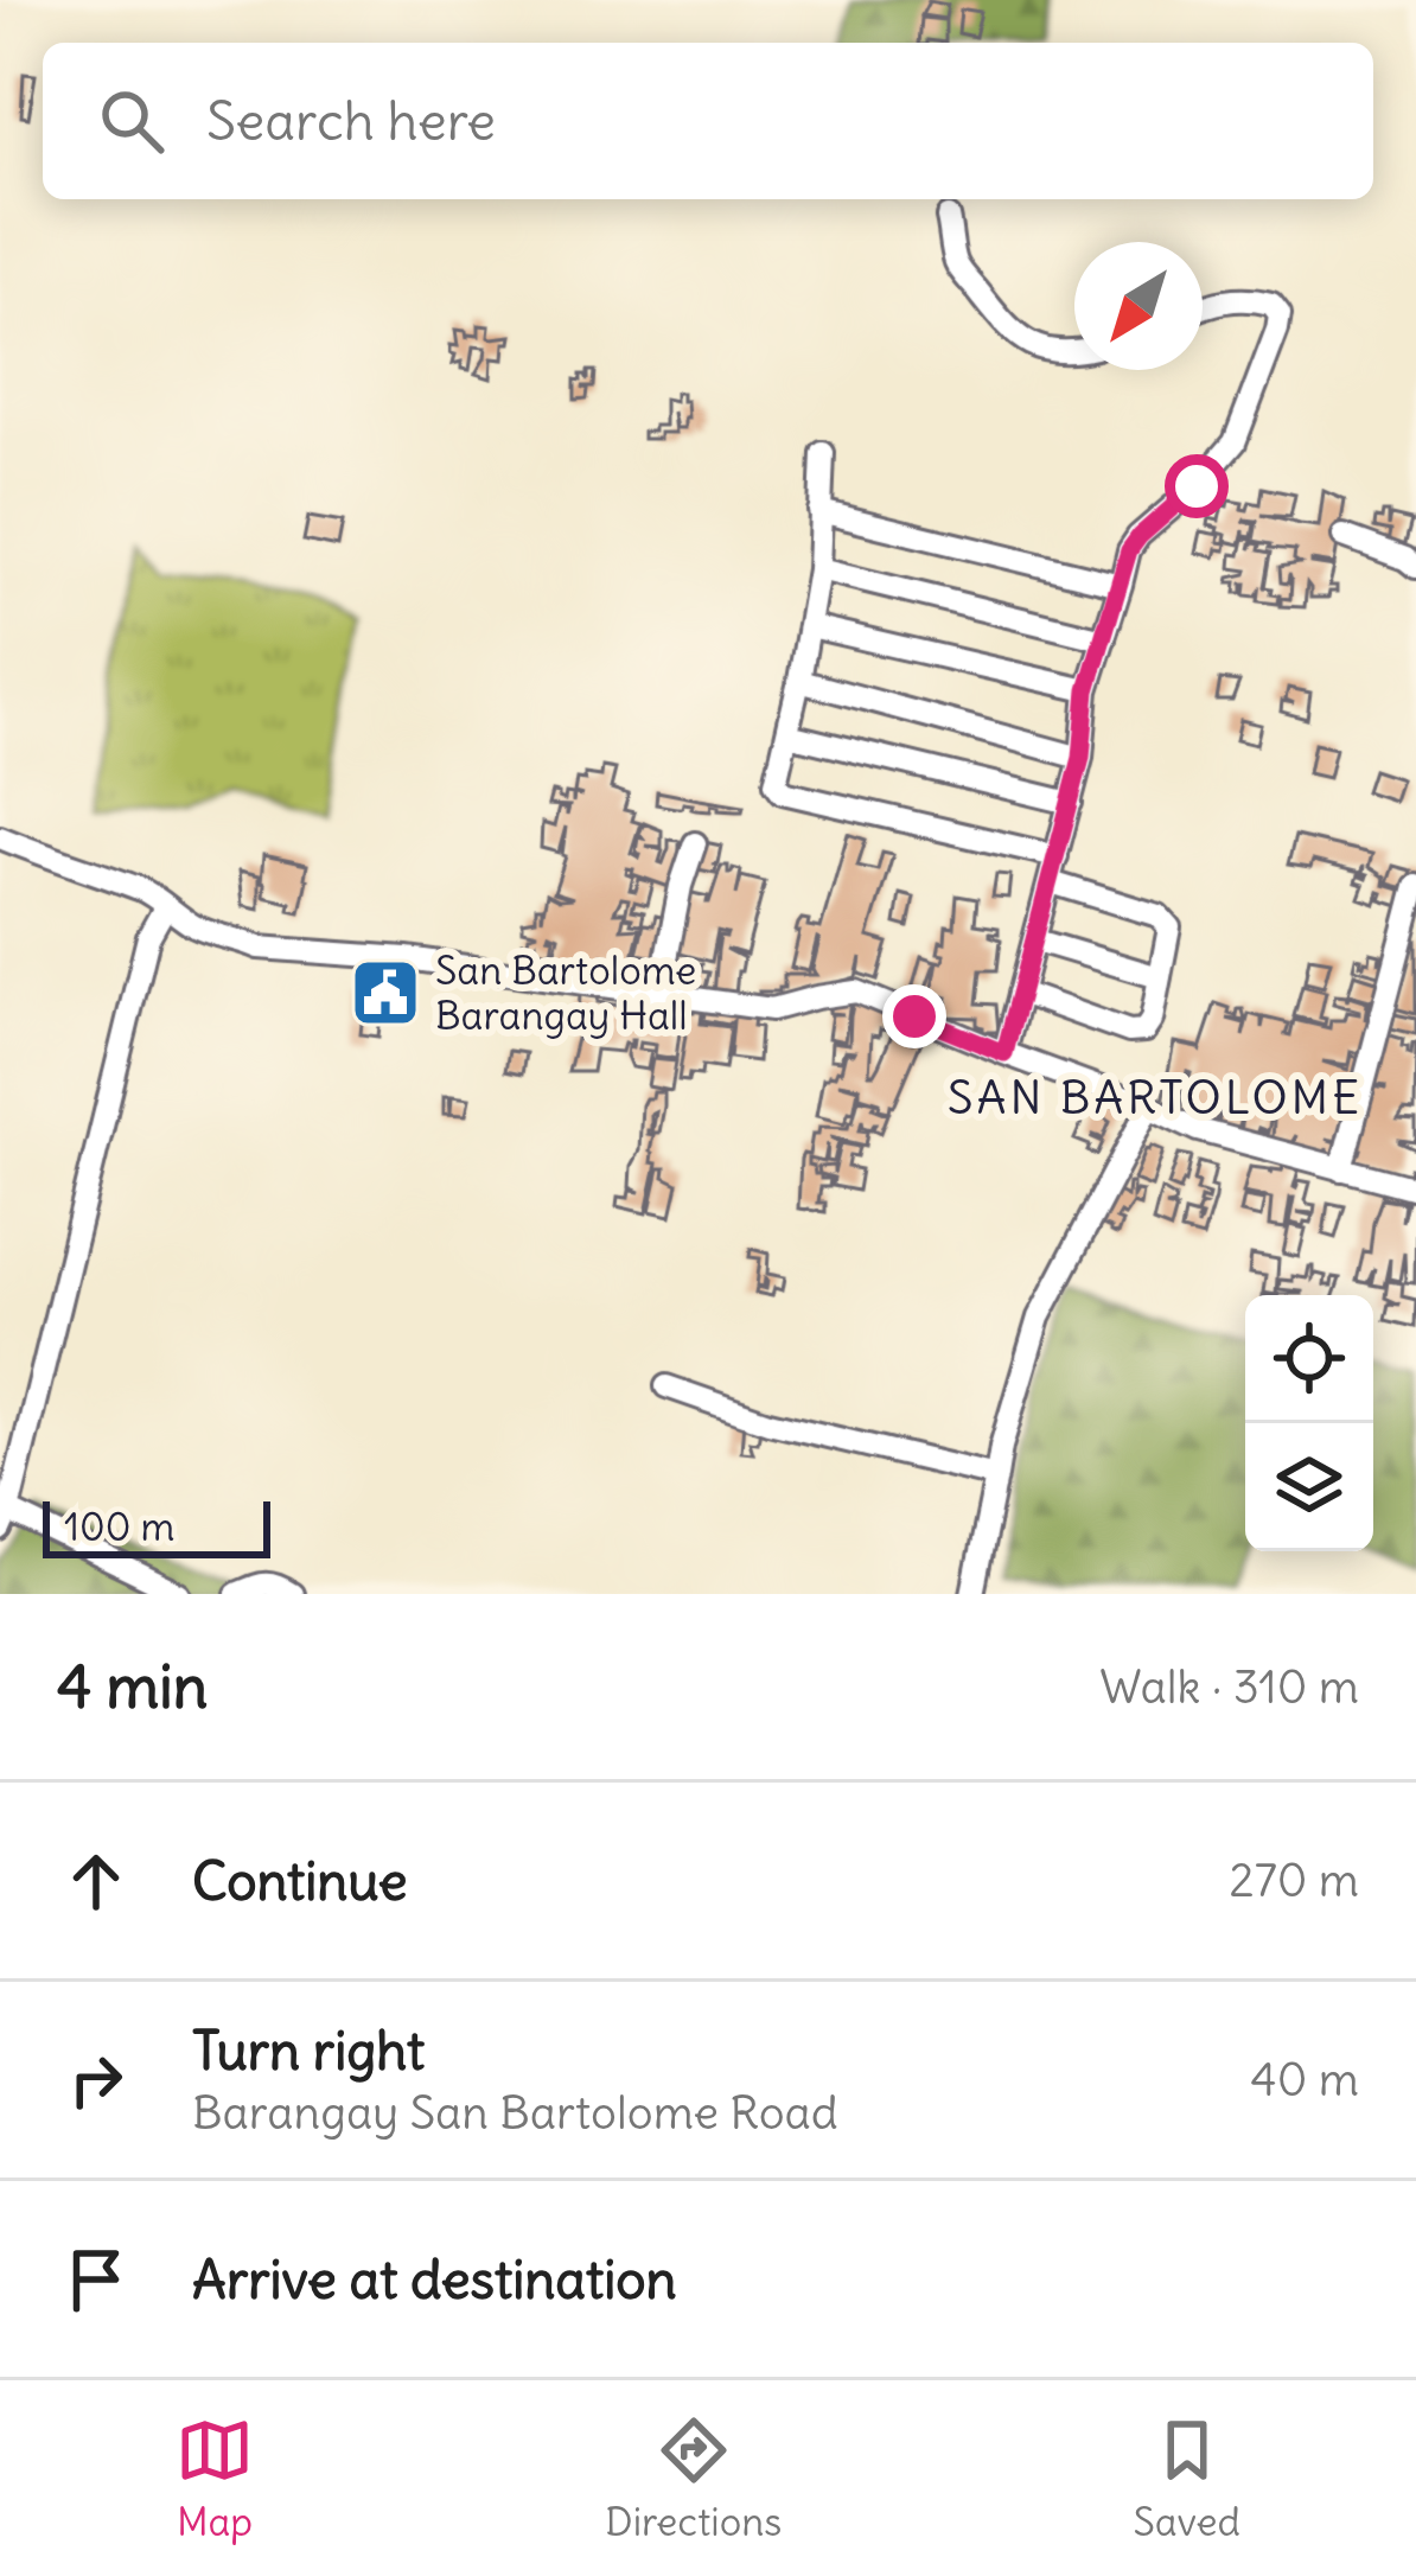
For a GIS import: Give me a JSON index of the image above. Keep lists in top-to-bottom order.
{
  "districts": ["SAN BARTOLOME"],
  "places": {
    "public building": ["San Bartolome Barangay Hall"]
  },
  "scale_bar": "100 m",
  "north": "bottom left",
  "page": {
    "search": "Search here",
    "scale": "100 m",
    "heading": ["4 min", "Walk · 310 m"],
    "list": [
      ["Continue", "270 m"],
      ["Turn right", "Barangay San Bartolome Road", "40 m"],
      "Arrive at destination"
    ],
    "nav": ["Map", "Directions", "Saved"]
  }
}
